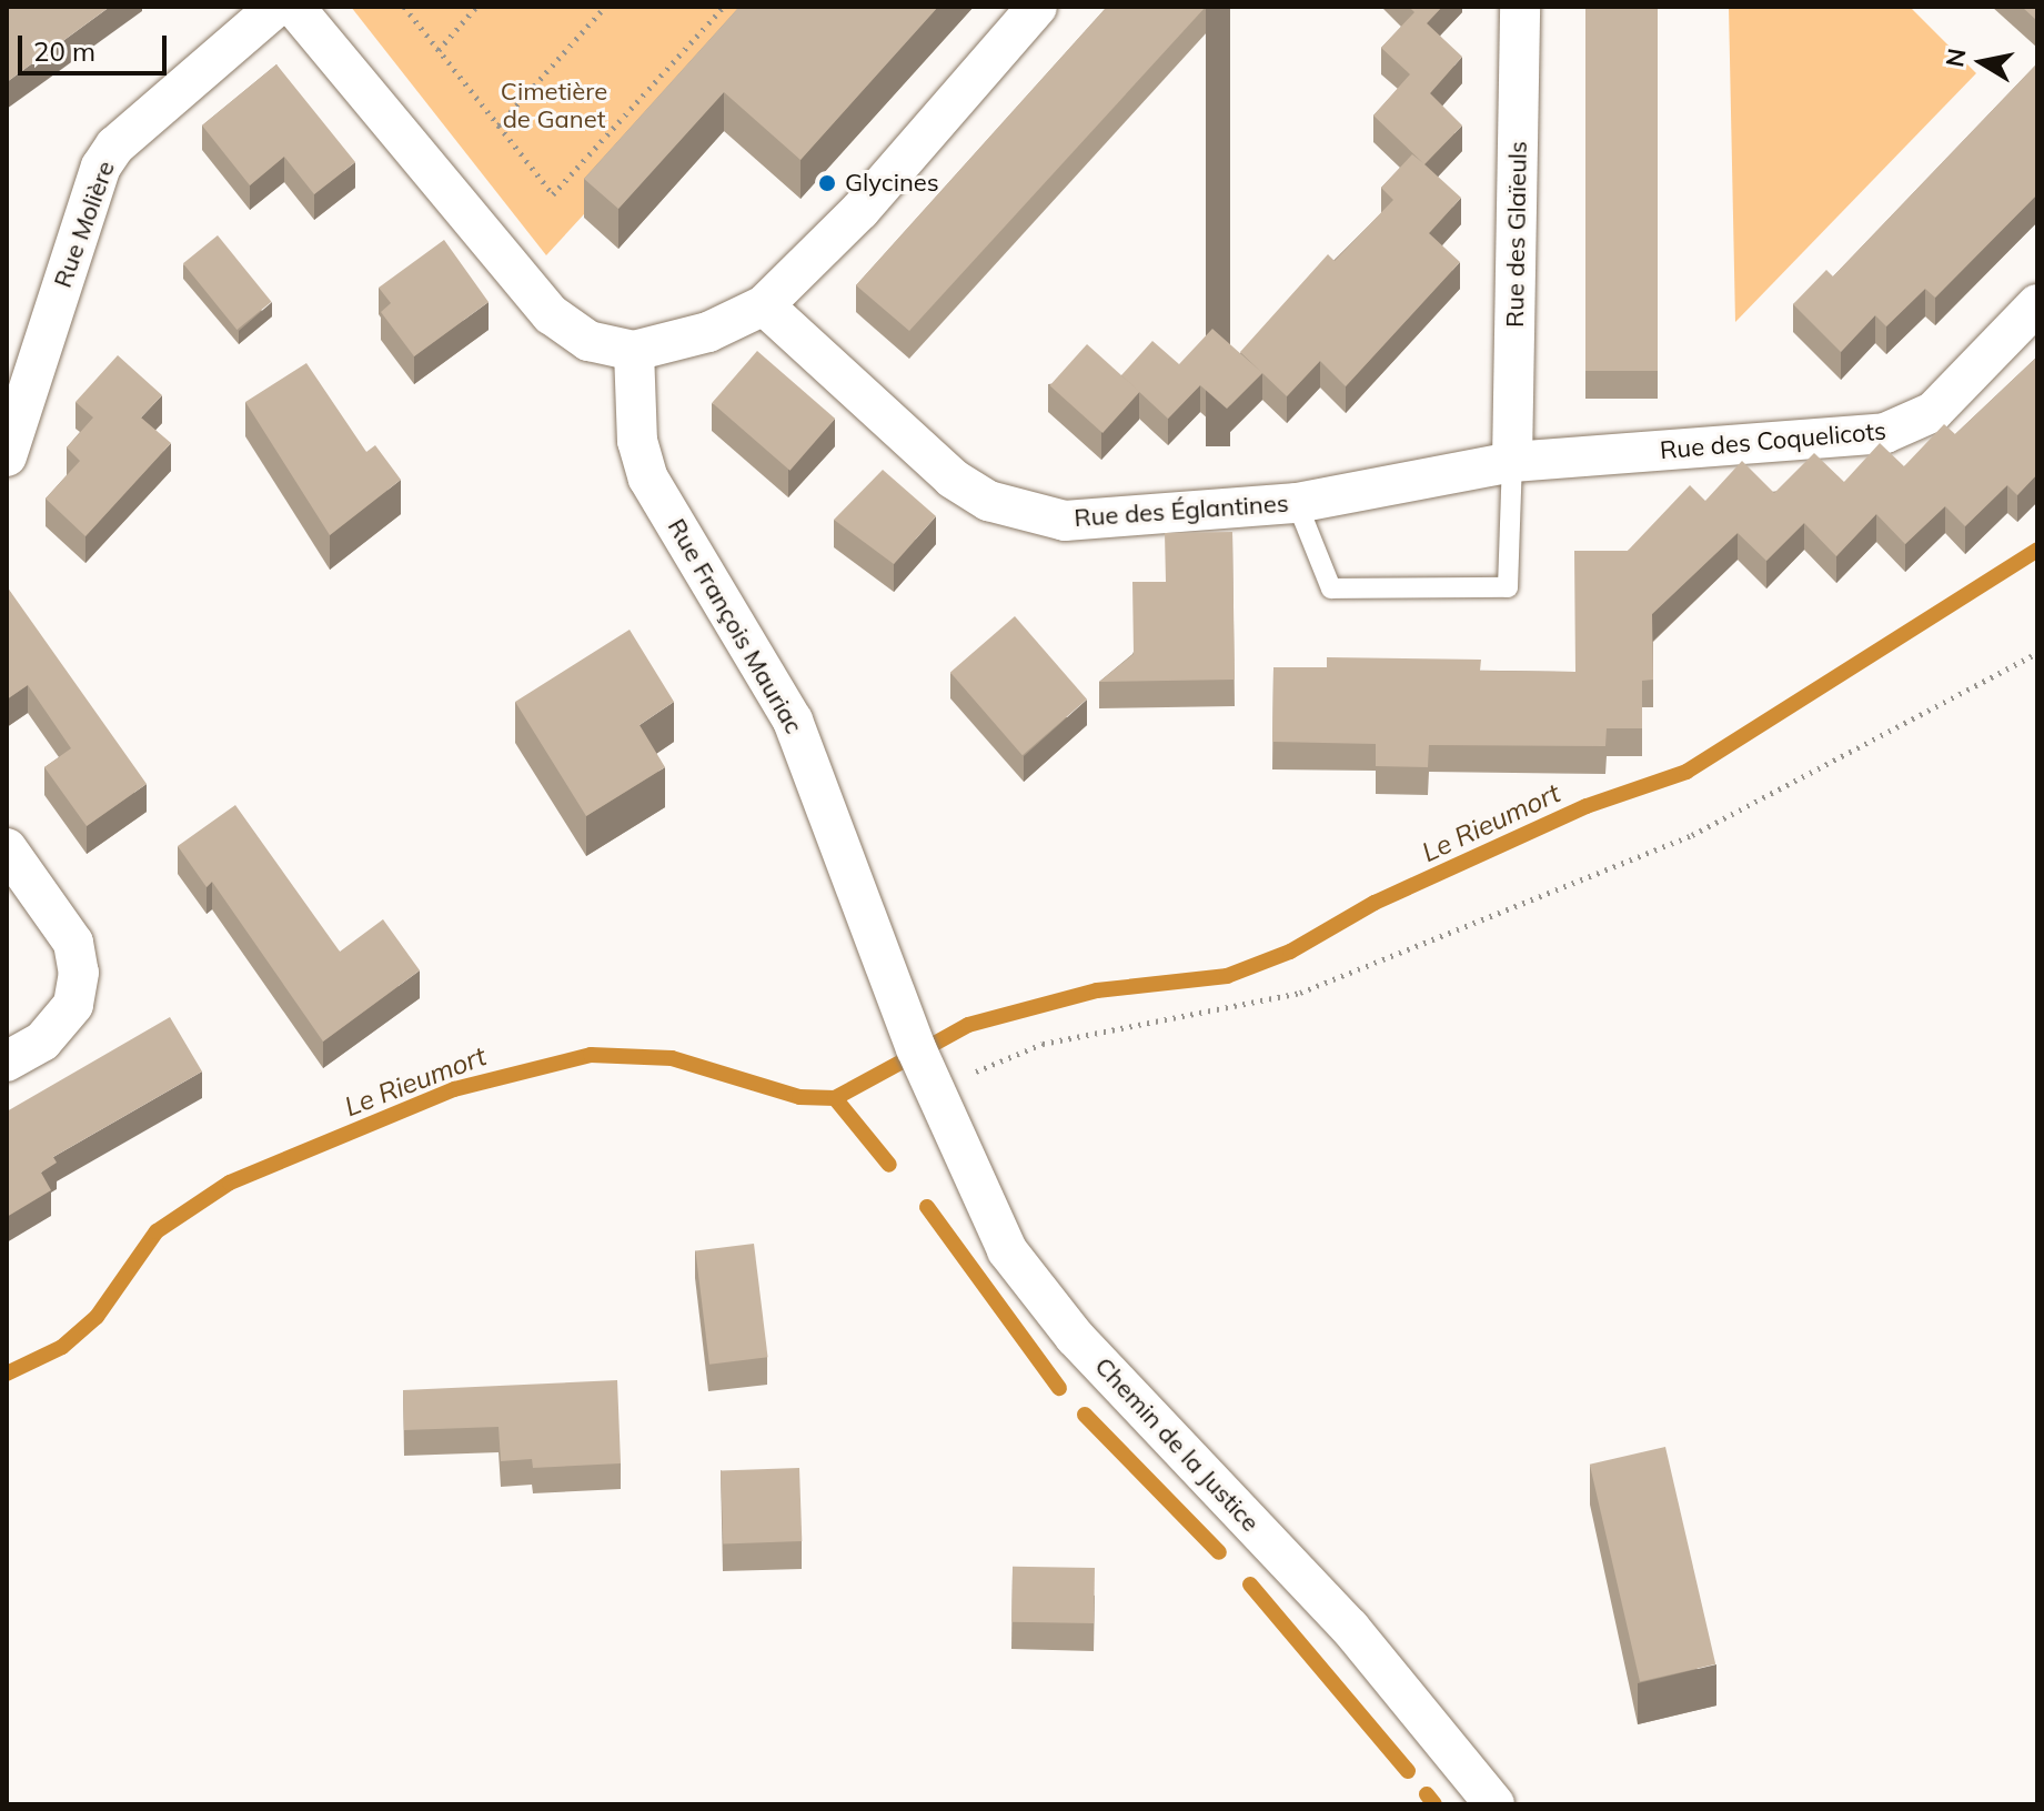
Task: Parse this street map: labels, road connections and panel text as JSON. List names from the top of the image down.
{
  "streets": {
    "street": [
      "Rue Molière",
      "Rue des Glaïeuls",
      "Rue des Coquelicots",
      "Rue des Églantines",
      "Rue François Mauriac",
      "Chemin de la Justice"
    ]
  },
  "crossings": [
    ["Rue des Glaïeuls", "Rue des Coquelicots"],
    ["Rue des Glaïeuls", "Rue des Églantines"],
    ["Rue des Coquelicots", "Rue des Églantines"],
    ["Rue François Mauriac", "Chemin de la Justice"]
  ],
  "water": ["Le Rieumort"],
  "parks": ["Cimetière de Ganet"],
  "places": ["Glycines"],
  "scale_bar": "20 m",
  "north": "left"
}
